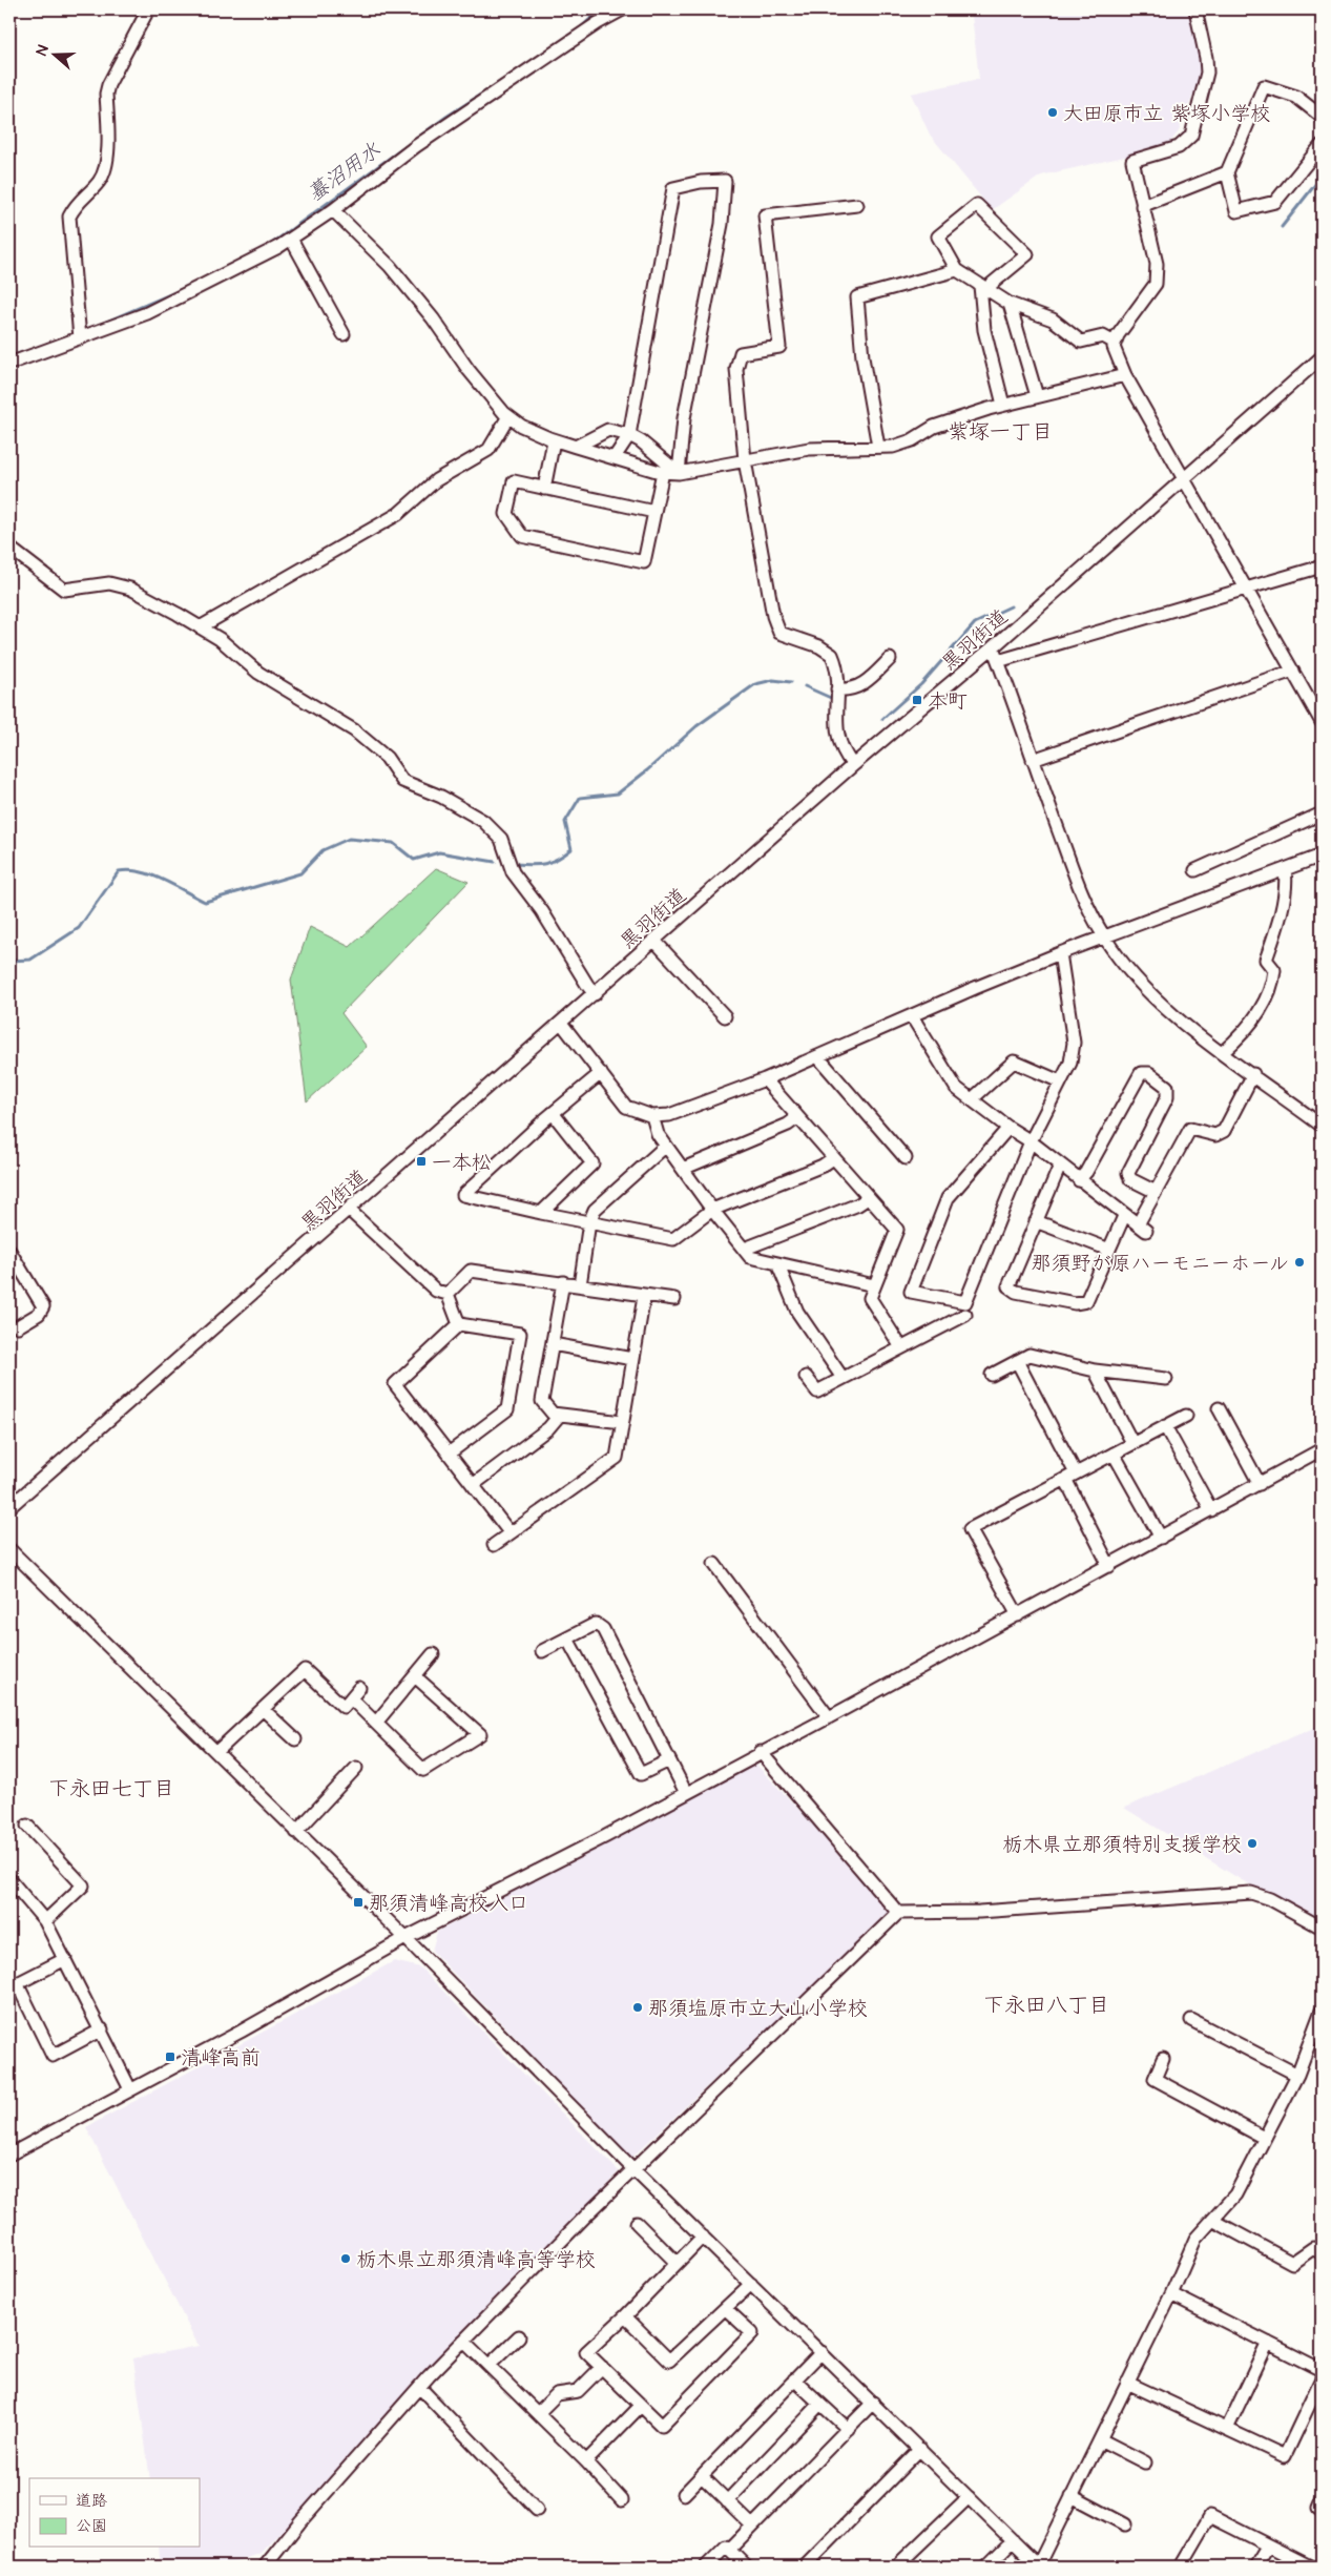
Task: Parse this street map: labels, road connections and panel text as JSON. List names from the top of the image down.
{
  "streets": {
    "street": ["黒羽街道"]
  },
  "districts": ["紫塚一丁目", "下永田七丁目", "下永田八丁目"],
  "water": ["蟇沼用水"],
  "places": {
    "other": [
      "大田原市立 紫塚小学校",
      "那須野が原ハーモニーホール",
      "栃木県立那須特別支援学校",
      "那須塩原市立大山小学校",
      "栃木県立那須清峰高等学校"
    ],
    "transit": [
      "本町",
      "一本松",
      "那須清峰高校入口",
      "清峰高前"
    ]
  },
  "legend": ["道路", "公園"],
  "north": "left"
}
